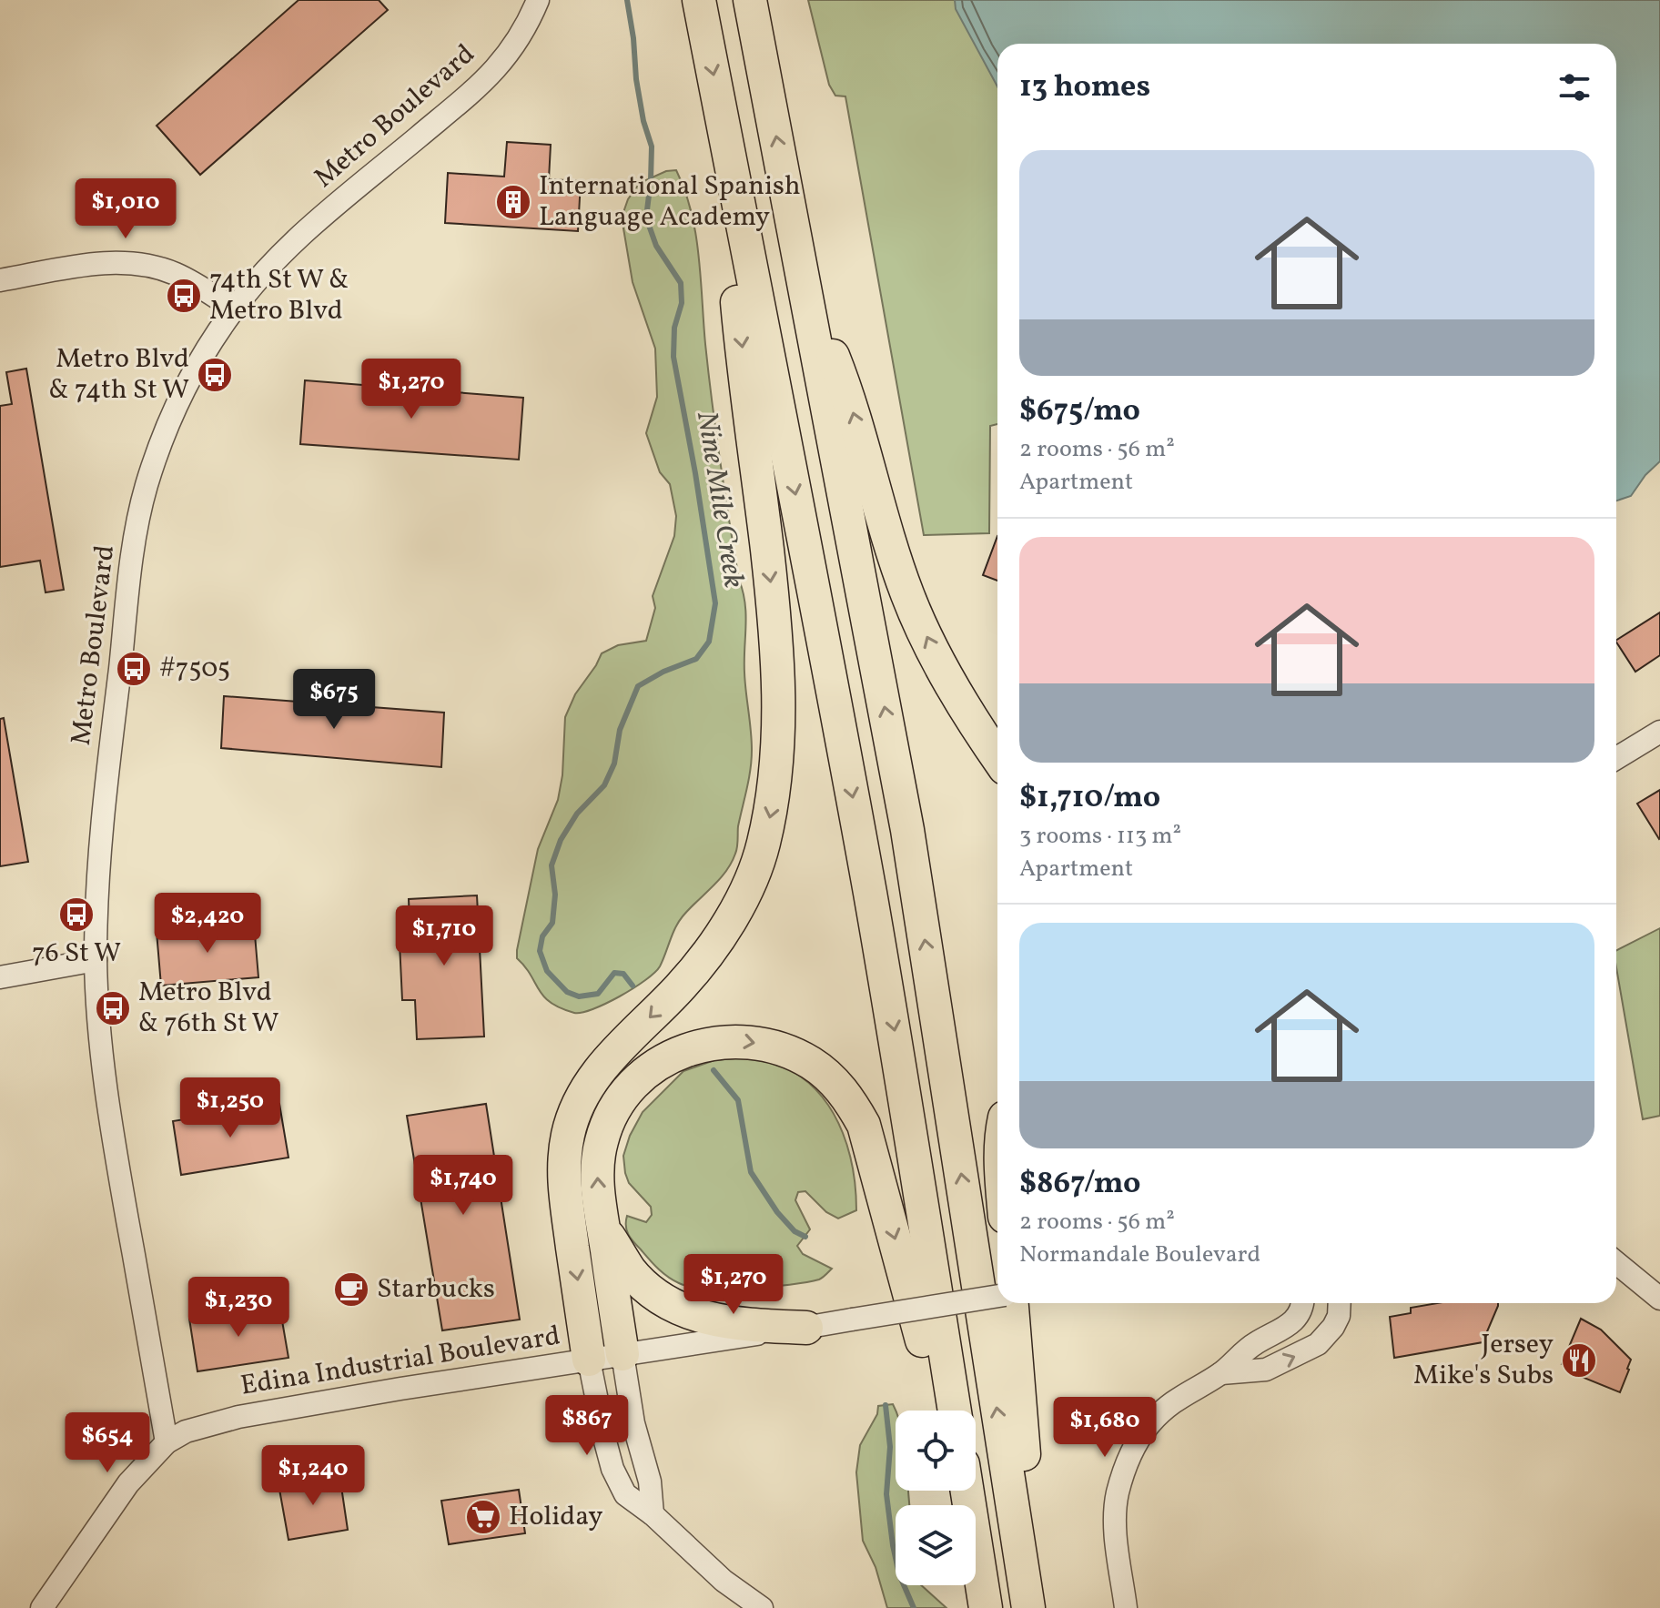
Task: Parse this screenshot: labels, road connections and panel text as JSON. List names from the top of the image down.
{
  "streets": {
    "street": ["Metro Boulevard", "Edina Industrial Boulevard"]
  },
  "crossings": [
    ["Metro Boulevard", "Edina Industrial Boulevard"]
  ],
  "water": ["Nine Mile Creek"],
  "places": {
    "building": ["International Spanish Language Academy"],
    "bus stop": [
      "74th St W & Metro Blvd",
      "Metro Blvd & 74th St W",
      "#7505",
      "76 St W",
      "Metro Blvd & 76th St W"
    ],
    "cafe": ["Starbucks"],
    "restaurant": ["Jersey Mike's Subs"],
    "supermarket": ["Holiday"]
  },
  "page": {
    "heading": "13 homes",
    "list": [
      {
        "name": "$675/mo",
        "note": "2 rooms · 56 m² · Apartment"
      },
      {
        "name": "$1,710/mo",
        "note": "3 rooms · 113 m² · Apartment"
      },
      {
        "name": "$867/mo",
        "note": "2 rooms · 56 m² · Normandale Boulevard"
      }
    ],
    "price": [
      "$1,010",
      "$1,270",
      "$675",
      "$2,420",
      "$1,710",
      "$1,250",
      "$1,740",
      "$1,270",
      "$1,230",
      "$867",
      "$1,680",
      "$654",
      "$1,240"
    ]
  }
}
